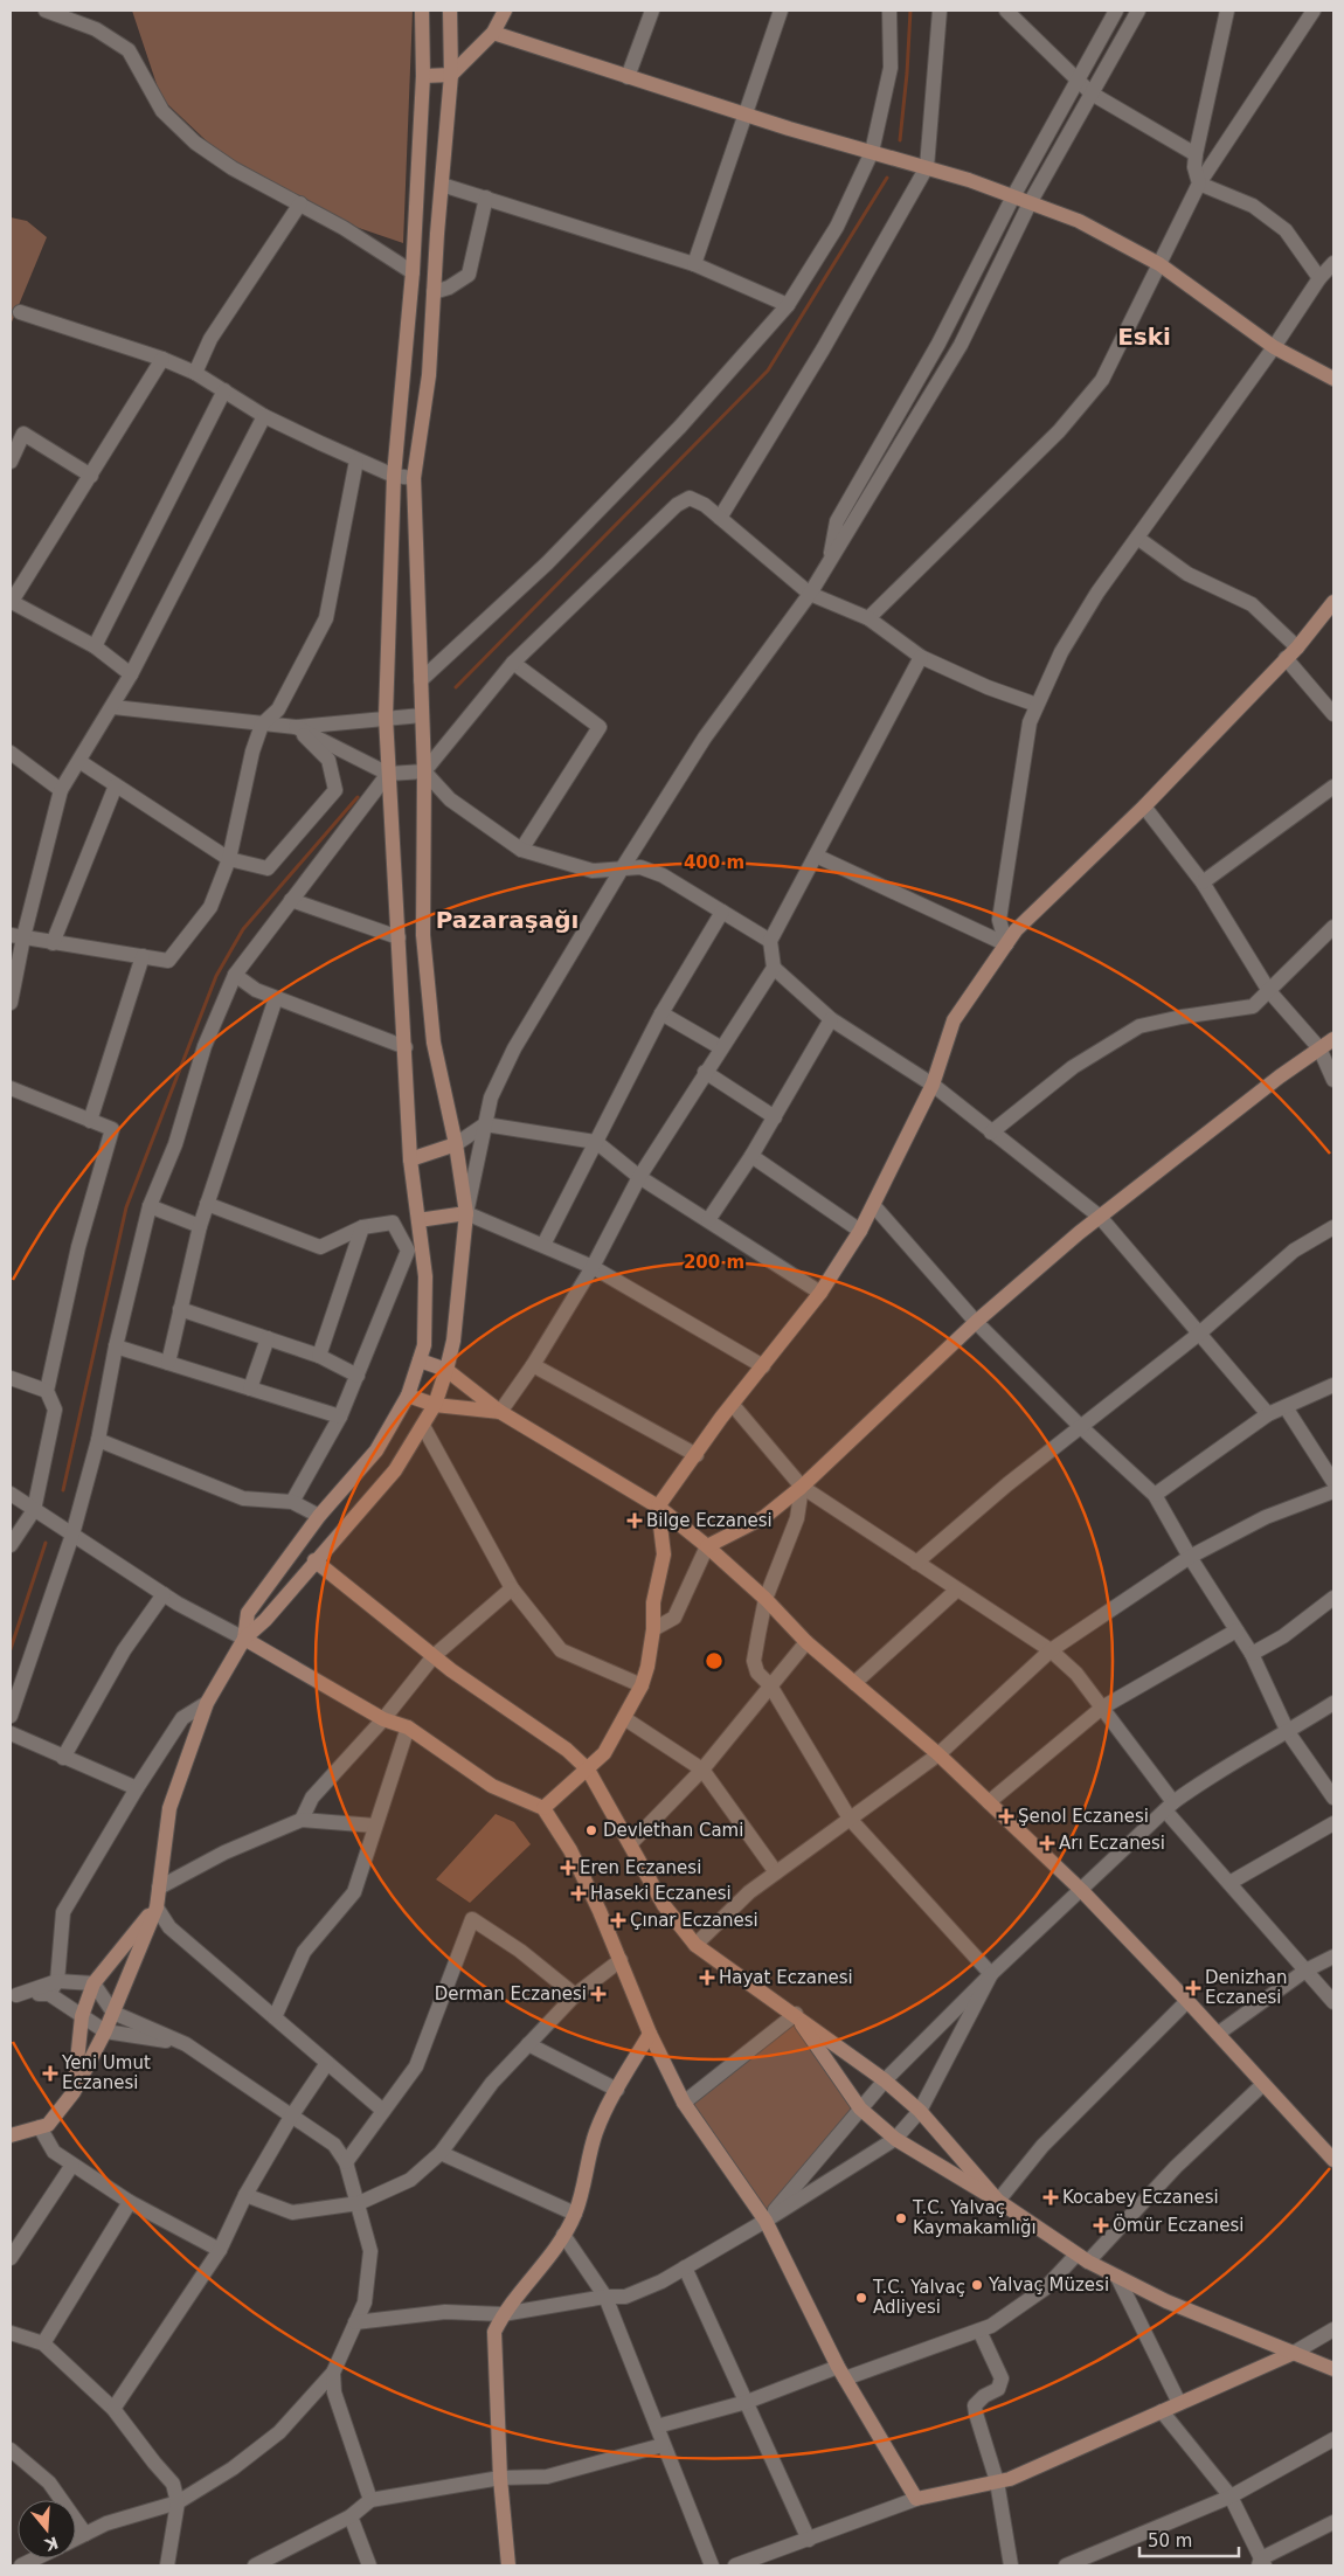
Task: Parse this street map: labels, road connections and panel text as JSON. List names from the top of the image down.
{
  "districts": ["Eski", "Pazaraşağı"],
  "places": {
    "health": [
      "Bilge Eczanesi",
      "Şenol Eczanesi",
      "Arı Eczanesi",
      "Eren Eczanesi",
      "Haseki Eczanesi",
      "Çınar Eczanesi",
      "Hayat Eczanesi",
      "Denizhan Eczanesi",
      "Derman Eczanesi",
      "Yeni Umut Eczanesi",
      "Kocabey Eczanesi",
      "Ömür Eczanesi"
    ],
    "other": [
      "Devlethan Cami",
      "T.C. Yalvaç Kaymakamlığı",
      "Yalvaç Müzesi",
      "T.C. Yalvaç Adliyesi"
    ]
  },
  "scale_bar": "50 m",
  "north": "bottom",
  "rings": ["400 m", "200 m"]
}
